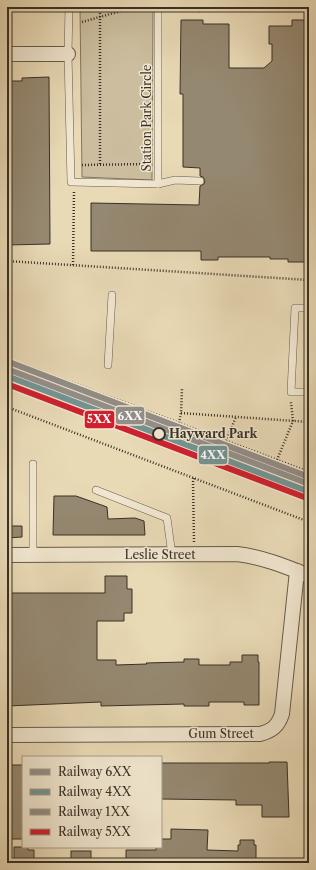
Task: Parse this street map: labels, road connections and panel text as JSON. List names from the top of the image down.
{
  "streets": {
    "street": ["Leslie Street", "Gum Street"],
    "lane": ["Station Park Circle"]
  },
  "crossings": [
    ["Leslie Street", "Gum Street"]
  ],
  "places": ["Hayward Park"],
  "lines": [
    "rail line 1XX",
    "rail line 6XX",
    "rail line 4XX",
    "rail line 5XX"
  ],
  "legend": [
    "Railway 6XX",
    "Railway 4XX",
    "Railway 1XX",
    "Railway 5XX"
  ]
}
